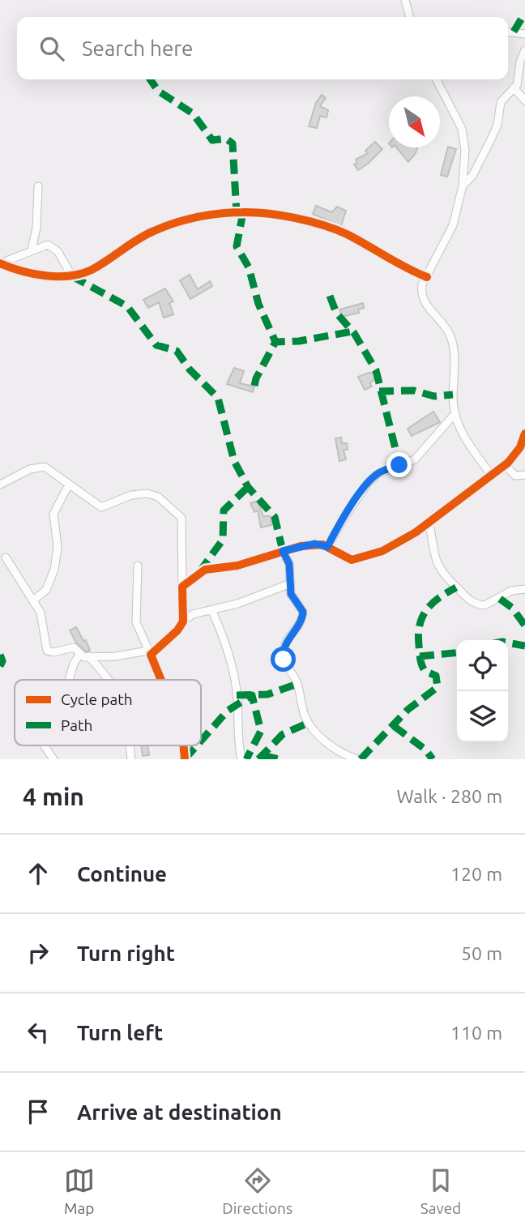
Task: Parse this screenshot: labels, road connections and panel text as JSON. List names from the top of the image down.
{
  "legend": ["Cycle path", "Path"],
  "north": "bottom right",
  "page": {
    "search": "Search here",
    "heading": ["4 min", "Walk · 280 m"],
    "list": [
      ["Continue", "120 m"],
      ["Turn right", "50 m"],
      ["Turn left", "110 m"],
      "Arrive at destination"
    ],
    "nav": ["Map", "Directions", "Saved"]
  }
}
